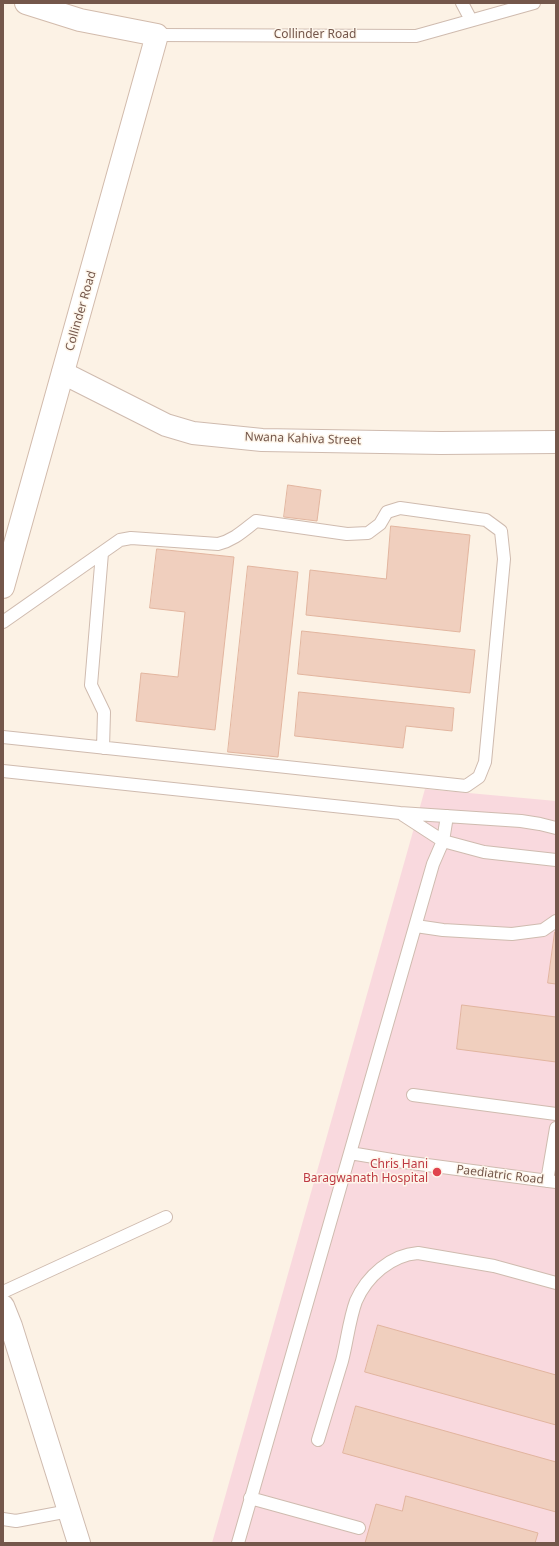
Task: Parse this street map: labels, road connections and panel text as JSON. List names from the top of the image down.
{
  "streets": {
    "street": ["Collinder Road", "Nwana Kahiva Street"],
    "lane": ["Paediatric Road"]
  },
  "crossings": [
    ["Collinder Road", "Nwana Kahiva Street"]
  ],
  "places": ["Chris Hani Baragwanath Hospital"]
}
